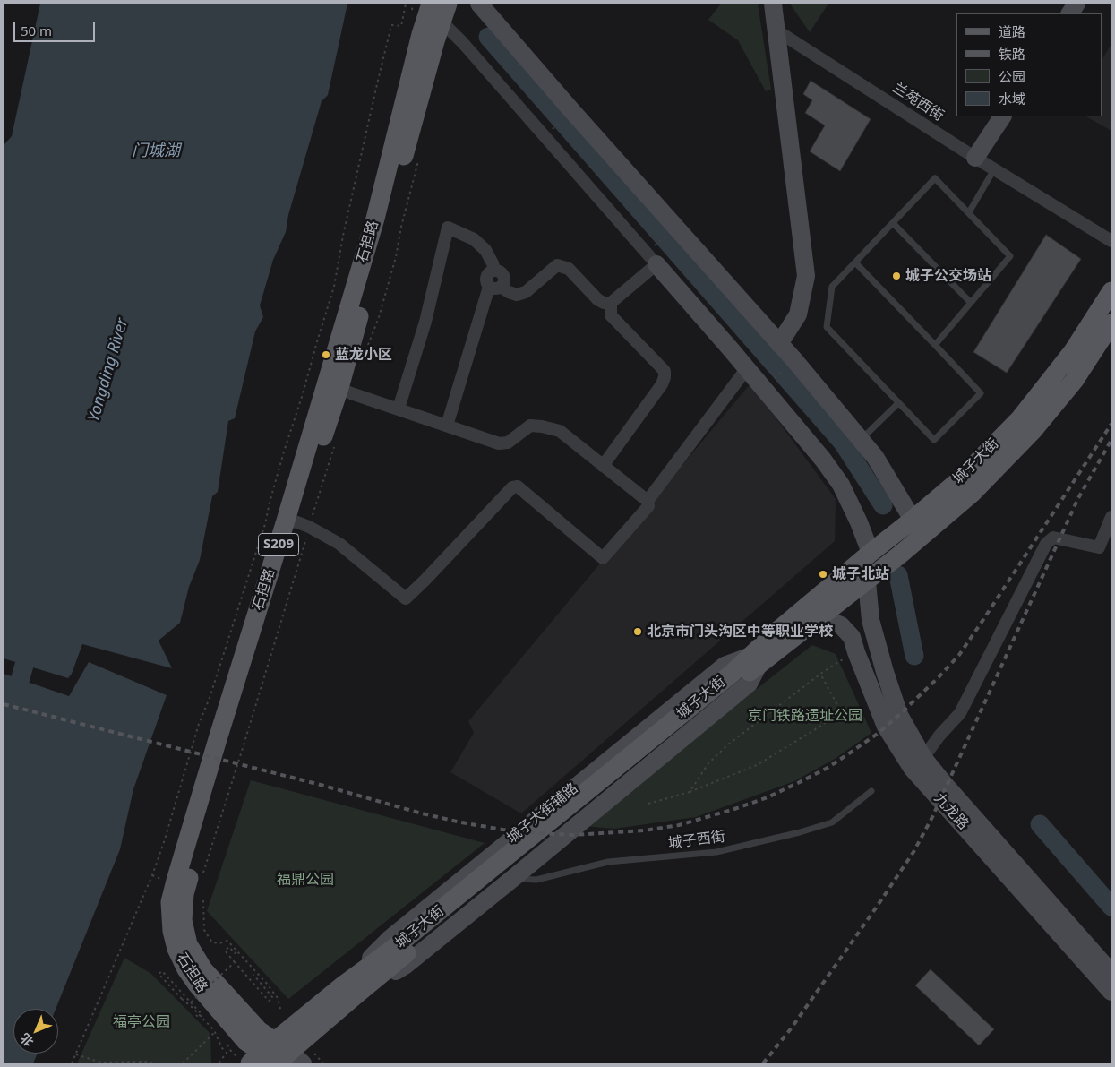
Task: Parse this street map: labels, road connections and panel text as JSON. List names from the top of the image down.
{
  "streets": {
    "main road": ["石担路", "城子大街", "S209"],
    "street": ["兰苑西街", "九龙路"],
    "lane": ["城子西街"]
  },
  "crossings": [
    ["石担路", "城子大街"],
    ["城子大街", "九龙路"]
  ],
  "water": ["门城湖", "Yongding River"],
  "parks": ["京门铁路遗址公园", "福鼎公园", "福亭公园"],
  "places": [
    "城子公交场站",
    "蓝龙小区",
    "城子北站",
    "北京市门头沟区中等职业学校"
  ],
  "legend": [
    "道路",
    "铁路",
    "公园",
    "水域"
  ],
  "scale_bar": "50 m",
  "north": "bottom left"
}
